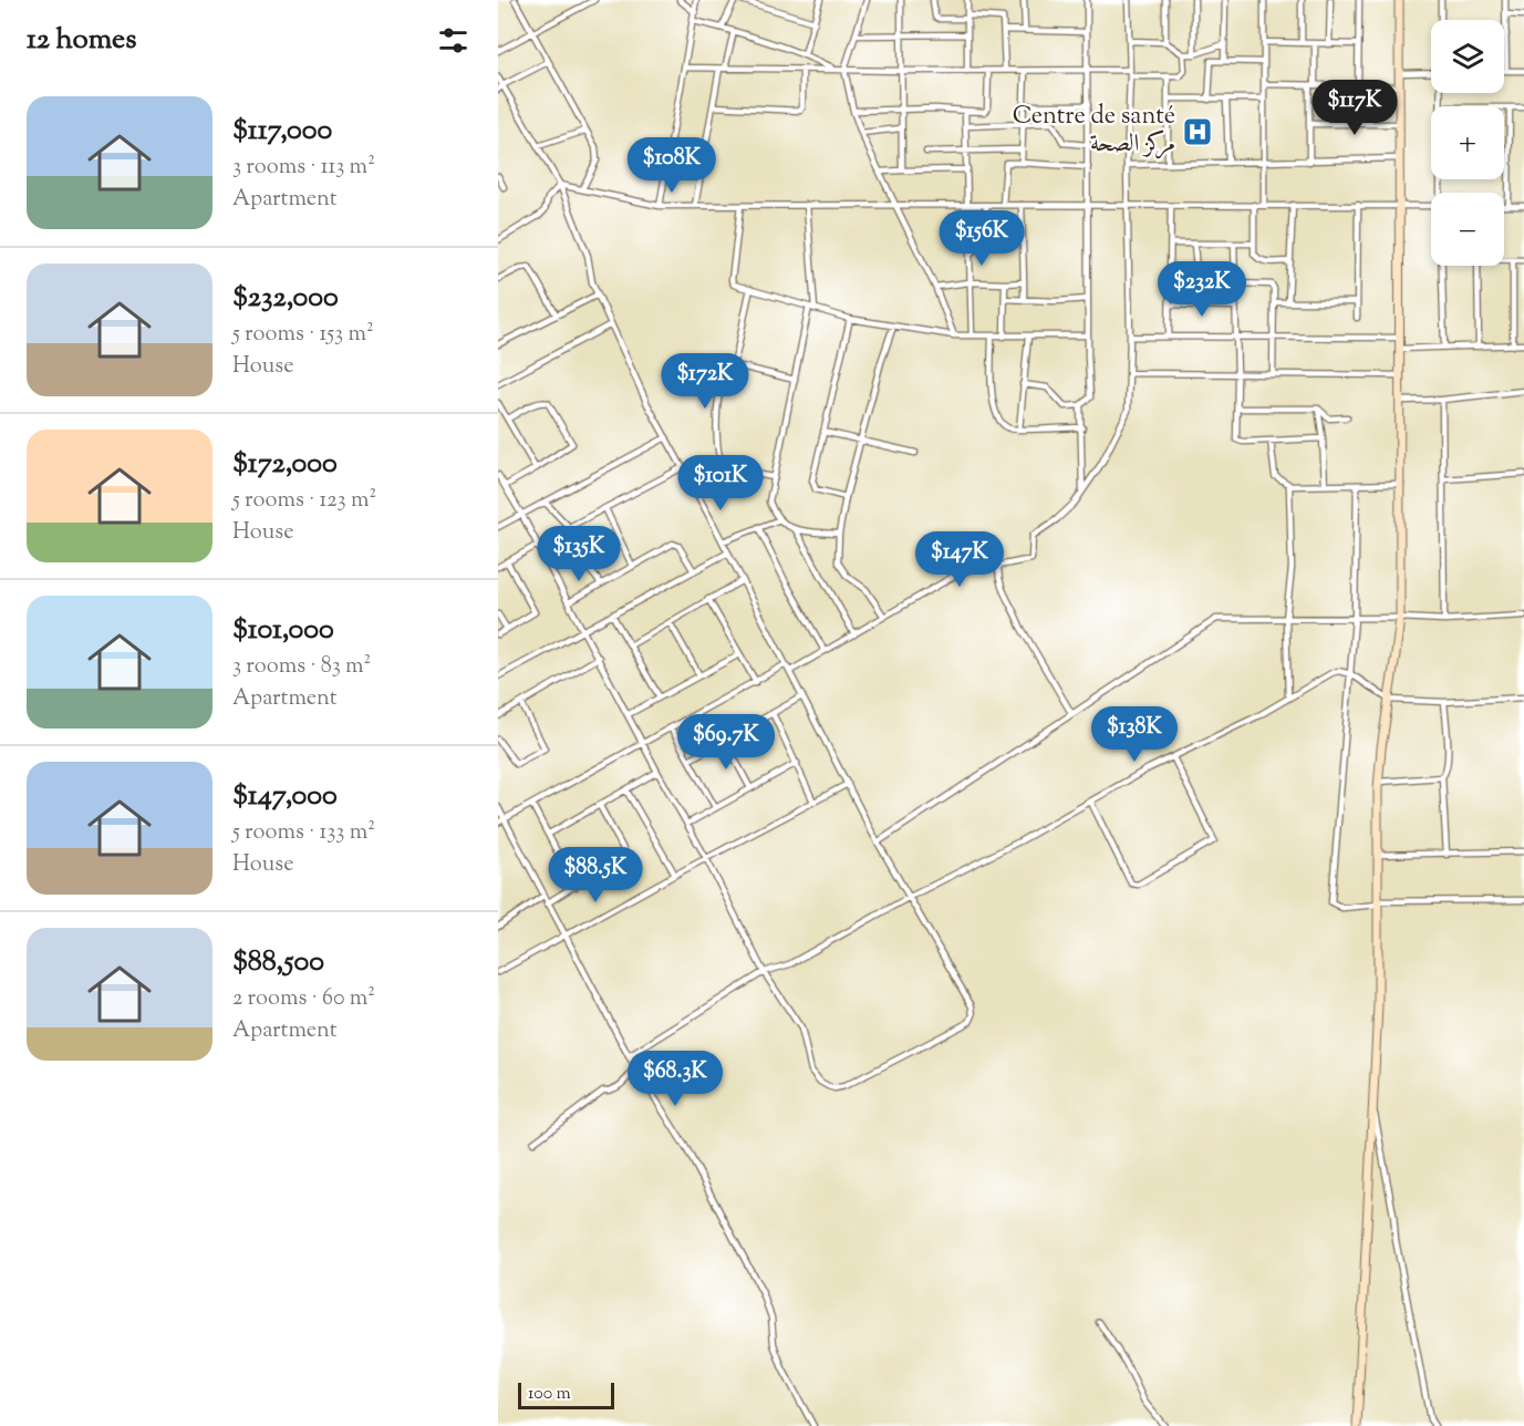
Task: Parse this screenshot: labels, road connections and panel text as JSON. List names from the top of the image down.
{
  "places": {
    "hospital": ["Centre de santé مركز الصحة"]
  },
  "scale_bar": "100 m",
  "page": {
    "heading": "12 homes",
    "map_buttons": ["+", "−"],
    "list": [
      {
        "name": "$117,000",
        "note": "3 rooms · 113 m² · Apartment"
      },
      {
        "name": "$232,000",
        "note": "5 rooms · 153 m² · House"
      },
      {
        "name": "$172,000",
        "note": "5 rooms · 123 m² · House"
      },
      {
        "name": "$101,000",
        "note": "3 rooms · 83 m² · Apartment"
      },
      {
        "name": "$147,000",
        "note": "5 rooms · 133 m² · House"
      },
      {
        "name": "$88,500",
        "note": "2 rooms · 60 m² · Apartment"
      }
    ],
    "price": [
      "$117K",
      "$108K",
      "$156K",
      "$232K",
      "$172K",
      "$101K",
      "$135K",
      "$147K",
      "$138K",
      "$69.7K",
      "$88.5K",
      "$68.3K"
    ],
    "scale": "100 m"
  }
}
